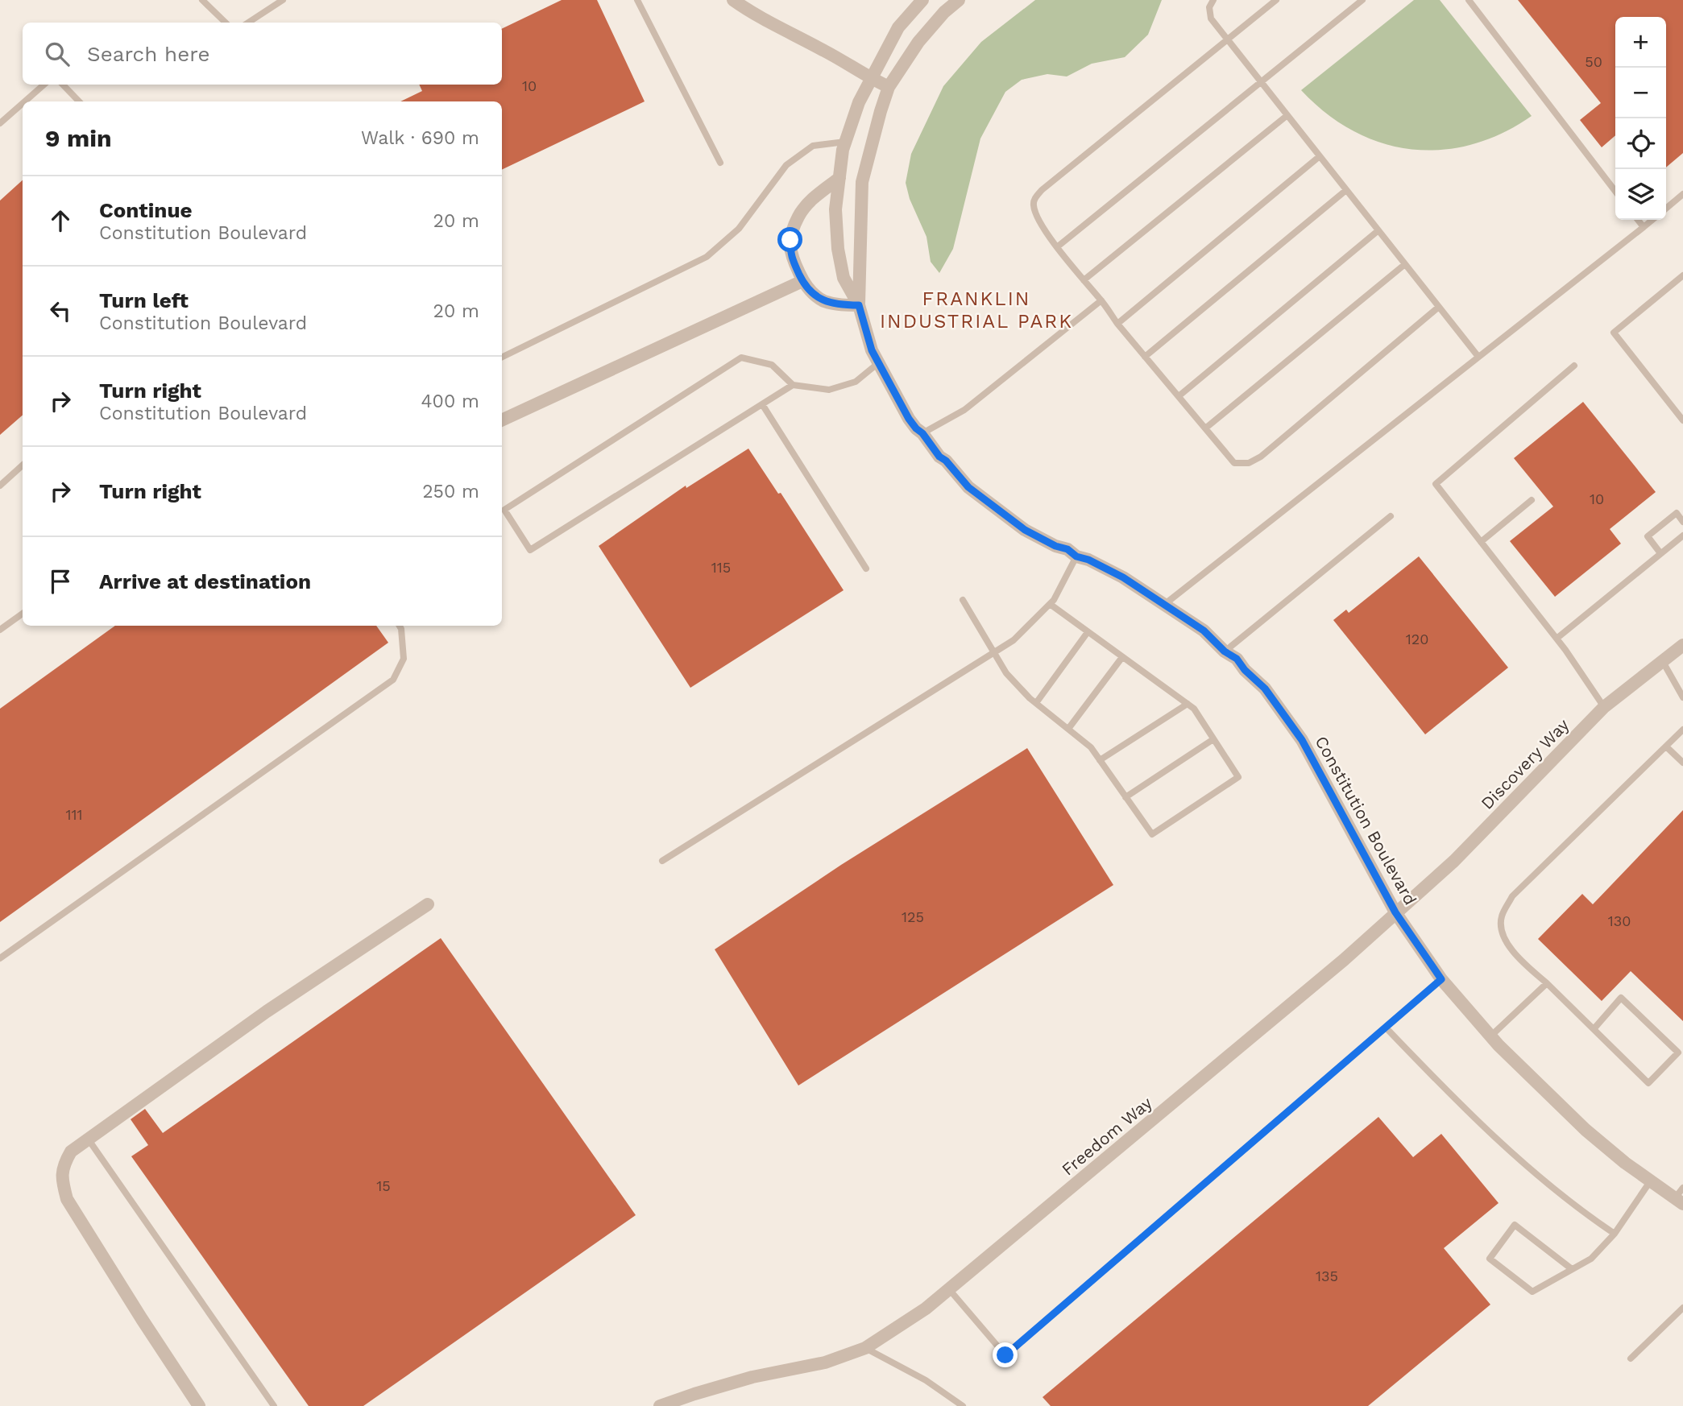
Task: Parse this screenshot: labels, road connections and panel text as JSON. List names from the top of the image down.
{
  "streets": {
    "street": ["Discovery Way", "Constitution Boulevard", "Freedom Way"]
  },
  "crossings": [
    ["Discovery Way", "Constitution Boulevard"],
    ["Discovery Way", "Freedom Way"],
    ["Constitution Boulevard", "Freedom Way"]
  ],
  "districts": ["FRANKLIN INDUSTRIAL PARK"],
  "house_numbers": [
    "50",
    "10",
    "10",
    "115",
    "120",
    "111",
    "125",
    "130",
    "15",
    "135"
  ],
  "page": {
    "map_buttons": ["+", "−"],
    "search": "Search here",
    "heading": ["9 min", "Walk · 690 m"],
    "list": [
      ["Continue", "Constitution Boulevard", "20 m"],
      ["Turn left", "Constitution Boulevard", "20 m"],
      ["Turn right", "Constitution Boulevard", "400 m"],
      ["Turn right", "250 m"],
      "Arrive at destination"
    ]
  }
}
